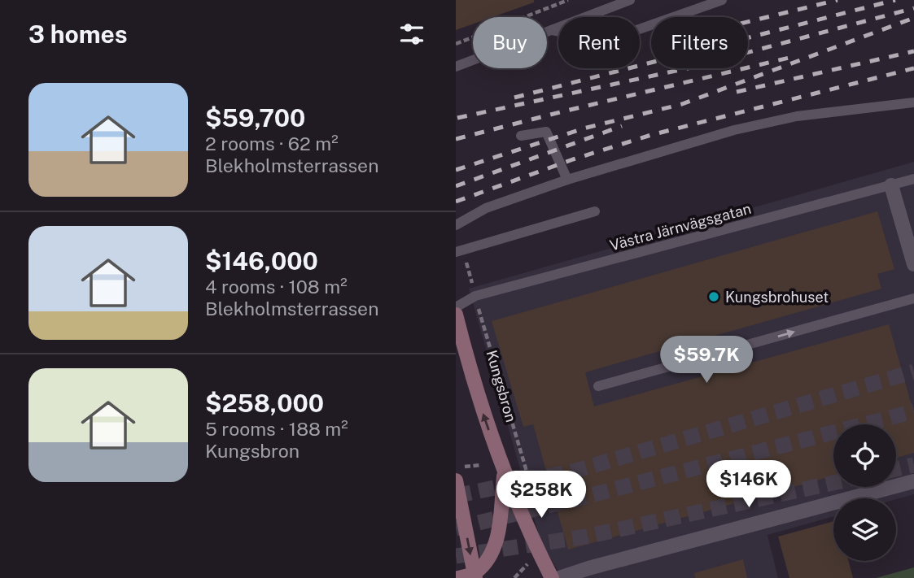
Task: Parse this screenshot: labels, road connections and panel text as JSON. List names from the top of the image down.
{
  "streets": {
    "main road": ["Kungsbron"],
    "lane": ["Västra Järnvägsgatan"]
  },
  "crossings": [
    ["Västra Järnvägsgatan", "Kungsbron"]
  ],
  "places": ["Kungsbrohuset"],
  "page": {
    "heading": "3 homes",
    "chip": ["Buy", "Rent", "Filters"],
    "list": [
      {
        "name": "$59,700",
        "note": "2 rooms · 62 m² · Blekholmsterrassen"
      },
      {
        "name": "$146,000",
        "note": "4 rooms · 108 m² · Blekholmsterrassen"
      },
      {
        "name": "$258,000",
        "note": "5 rooms · 188 m² · Kungsbron"
      }
    ],
    "price": ["$59.7K", "$146K", "$258K"]
  }
}
